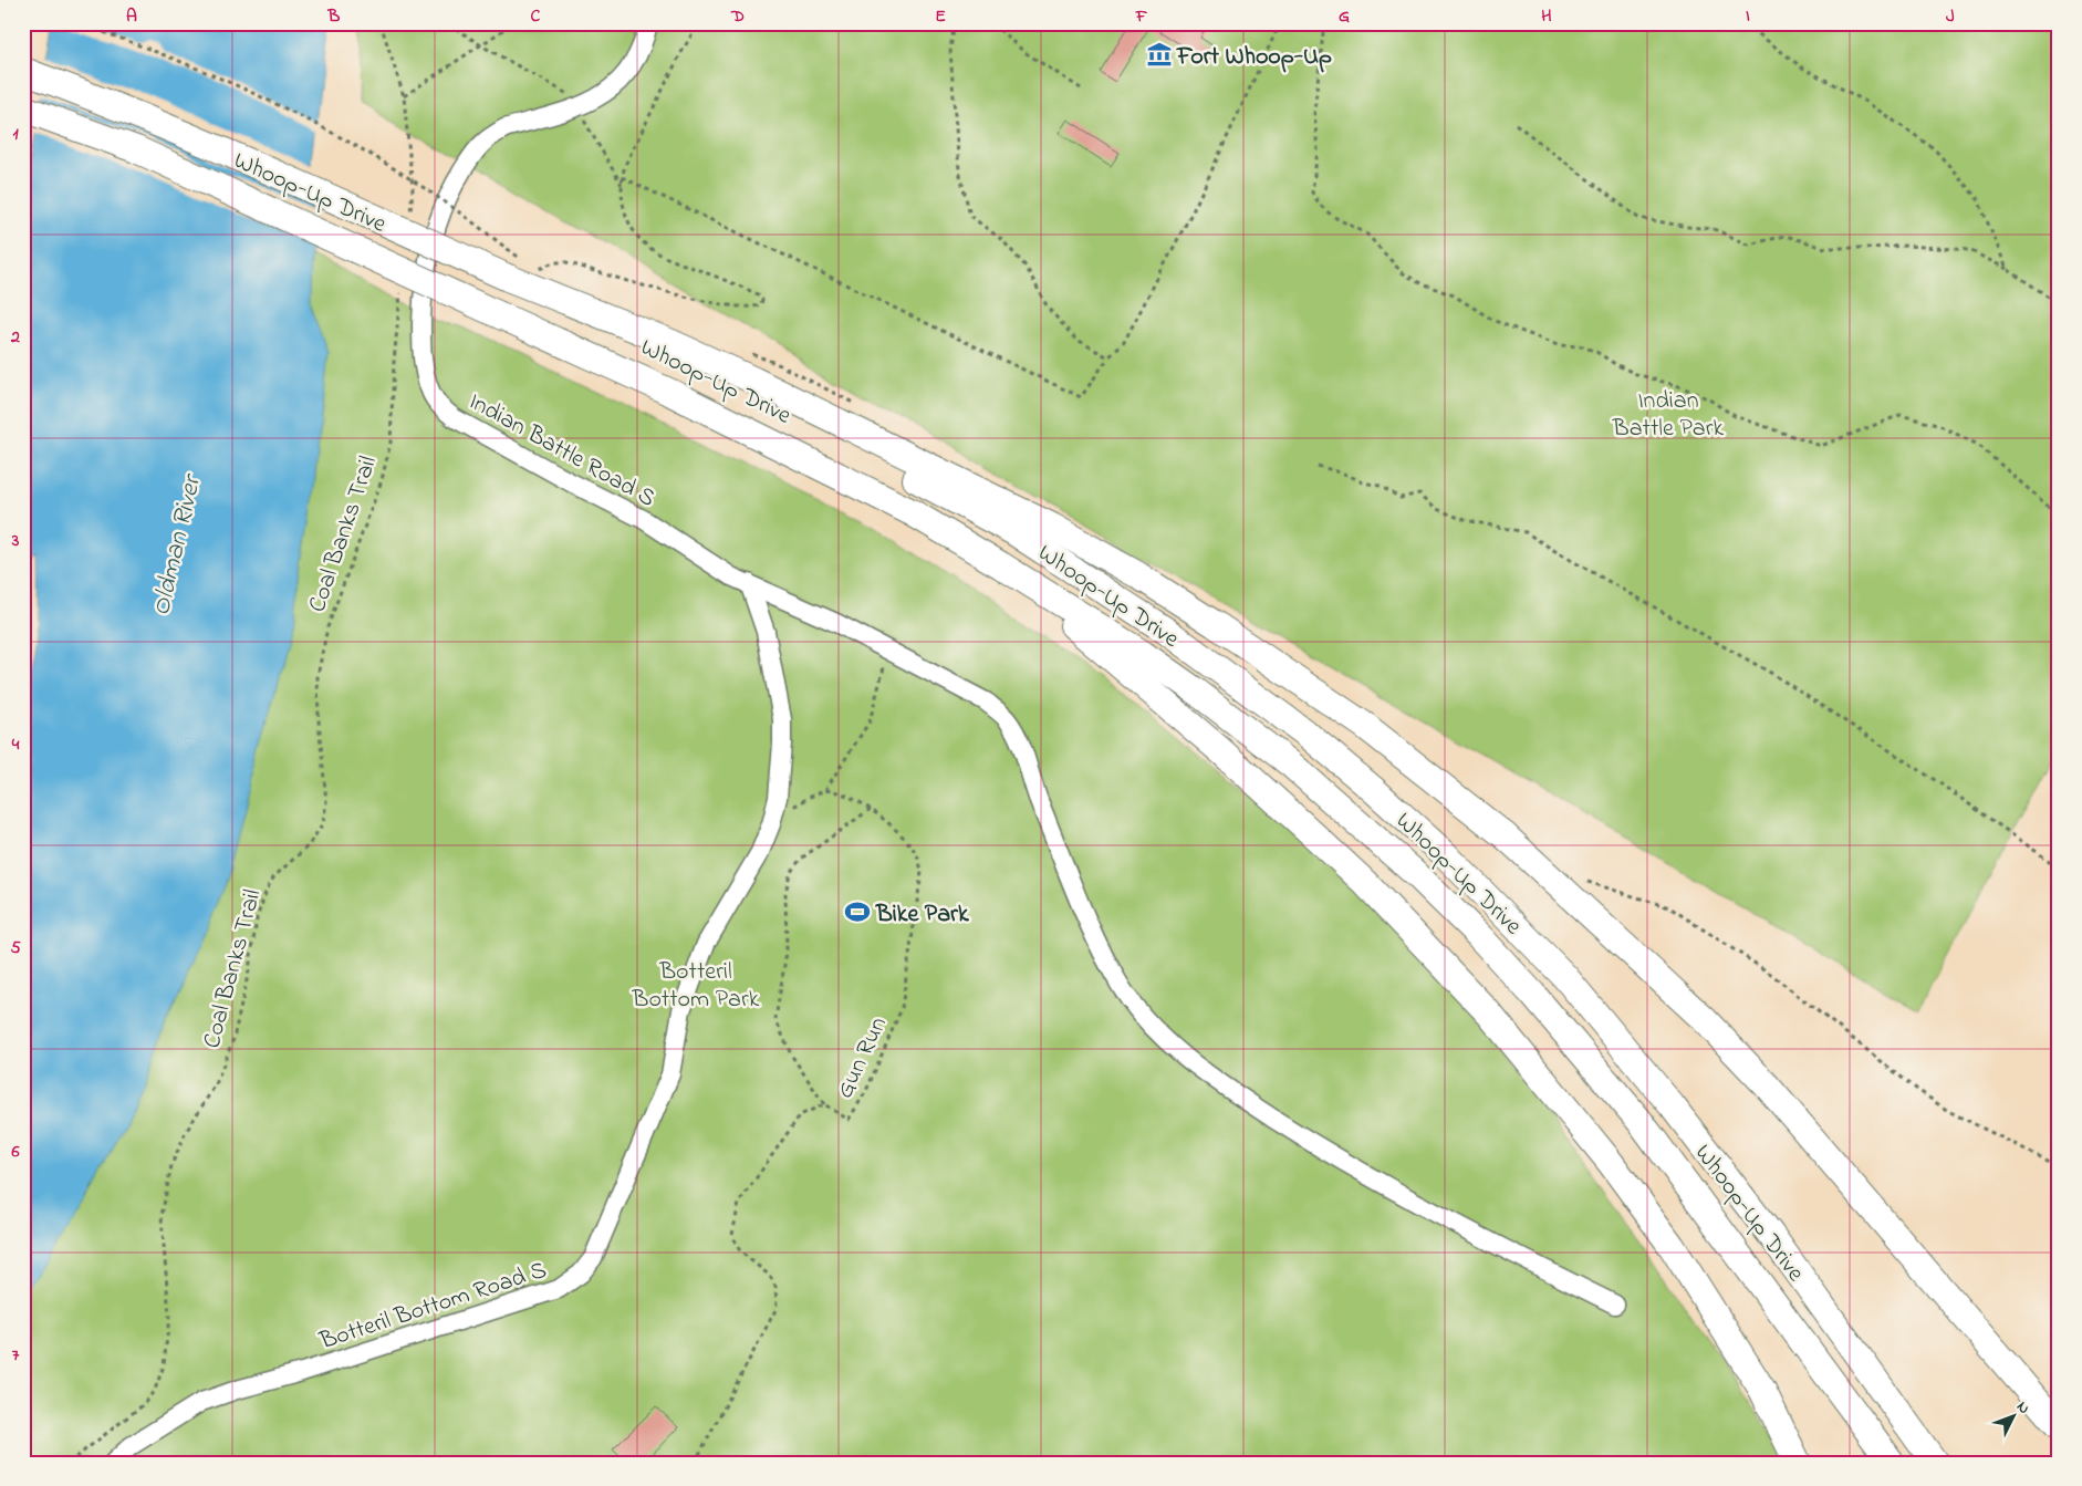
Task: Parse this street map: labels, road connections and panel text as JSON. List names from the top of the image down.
{
  "streets": {
    "highway": ["Whoop-Up Drive"],
    "street": ["Indian Battle Road S", "Botteril Bottom Road S"],
    "path": ["Coal Banks Trail", "Gun Run"]
  },
  "crossings": [
    ["Indian Battle Road S", "Botteril Bottom Road S"]
  ],
  "water": ["Oldman River"],
  "parks": ["Indian Battle Park", "Botteril Bottom Park"],
  "places": {
    "museum": ["Fort Whoop-Up"],
    "sports": ["Bike Park"]
  },
  "north": "top right",
  "grid": {
    "columns": [
      "A",
      "B",
      "C",
      "D",
      "E",
      "F",
      "G",
      "H",
      "I",
      "J"
    ],
    "rows": [
      "1",
      "2",
      "3",
      "4",
      "5",
      "6",
      "7"
    ]
  }
}
